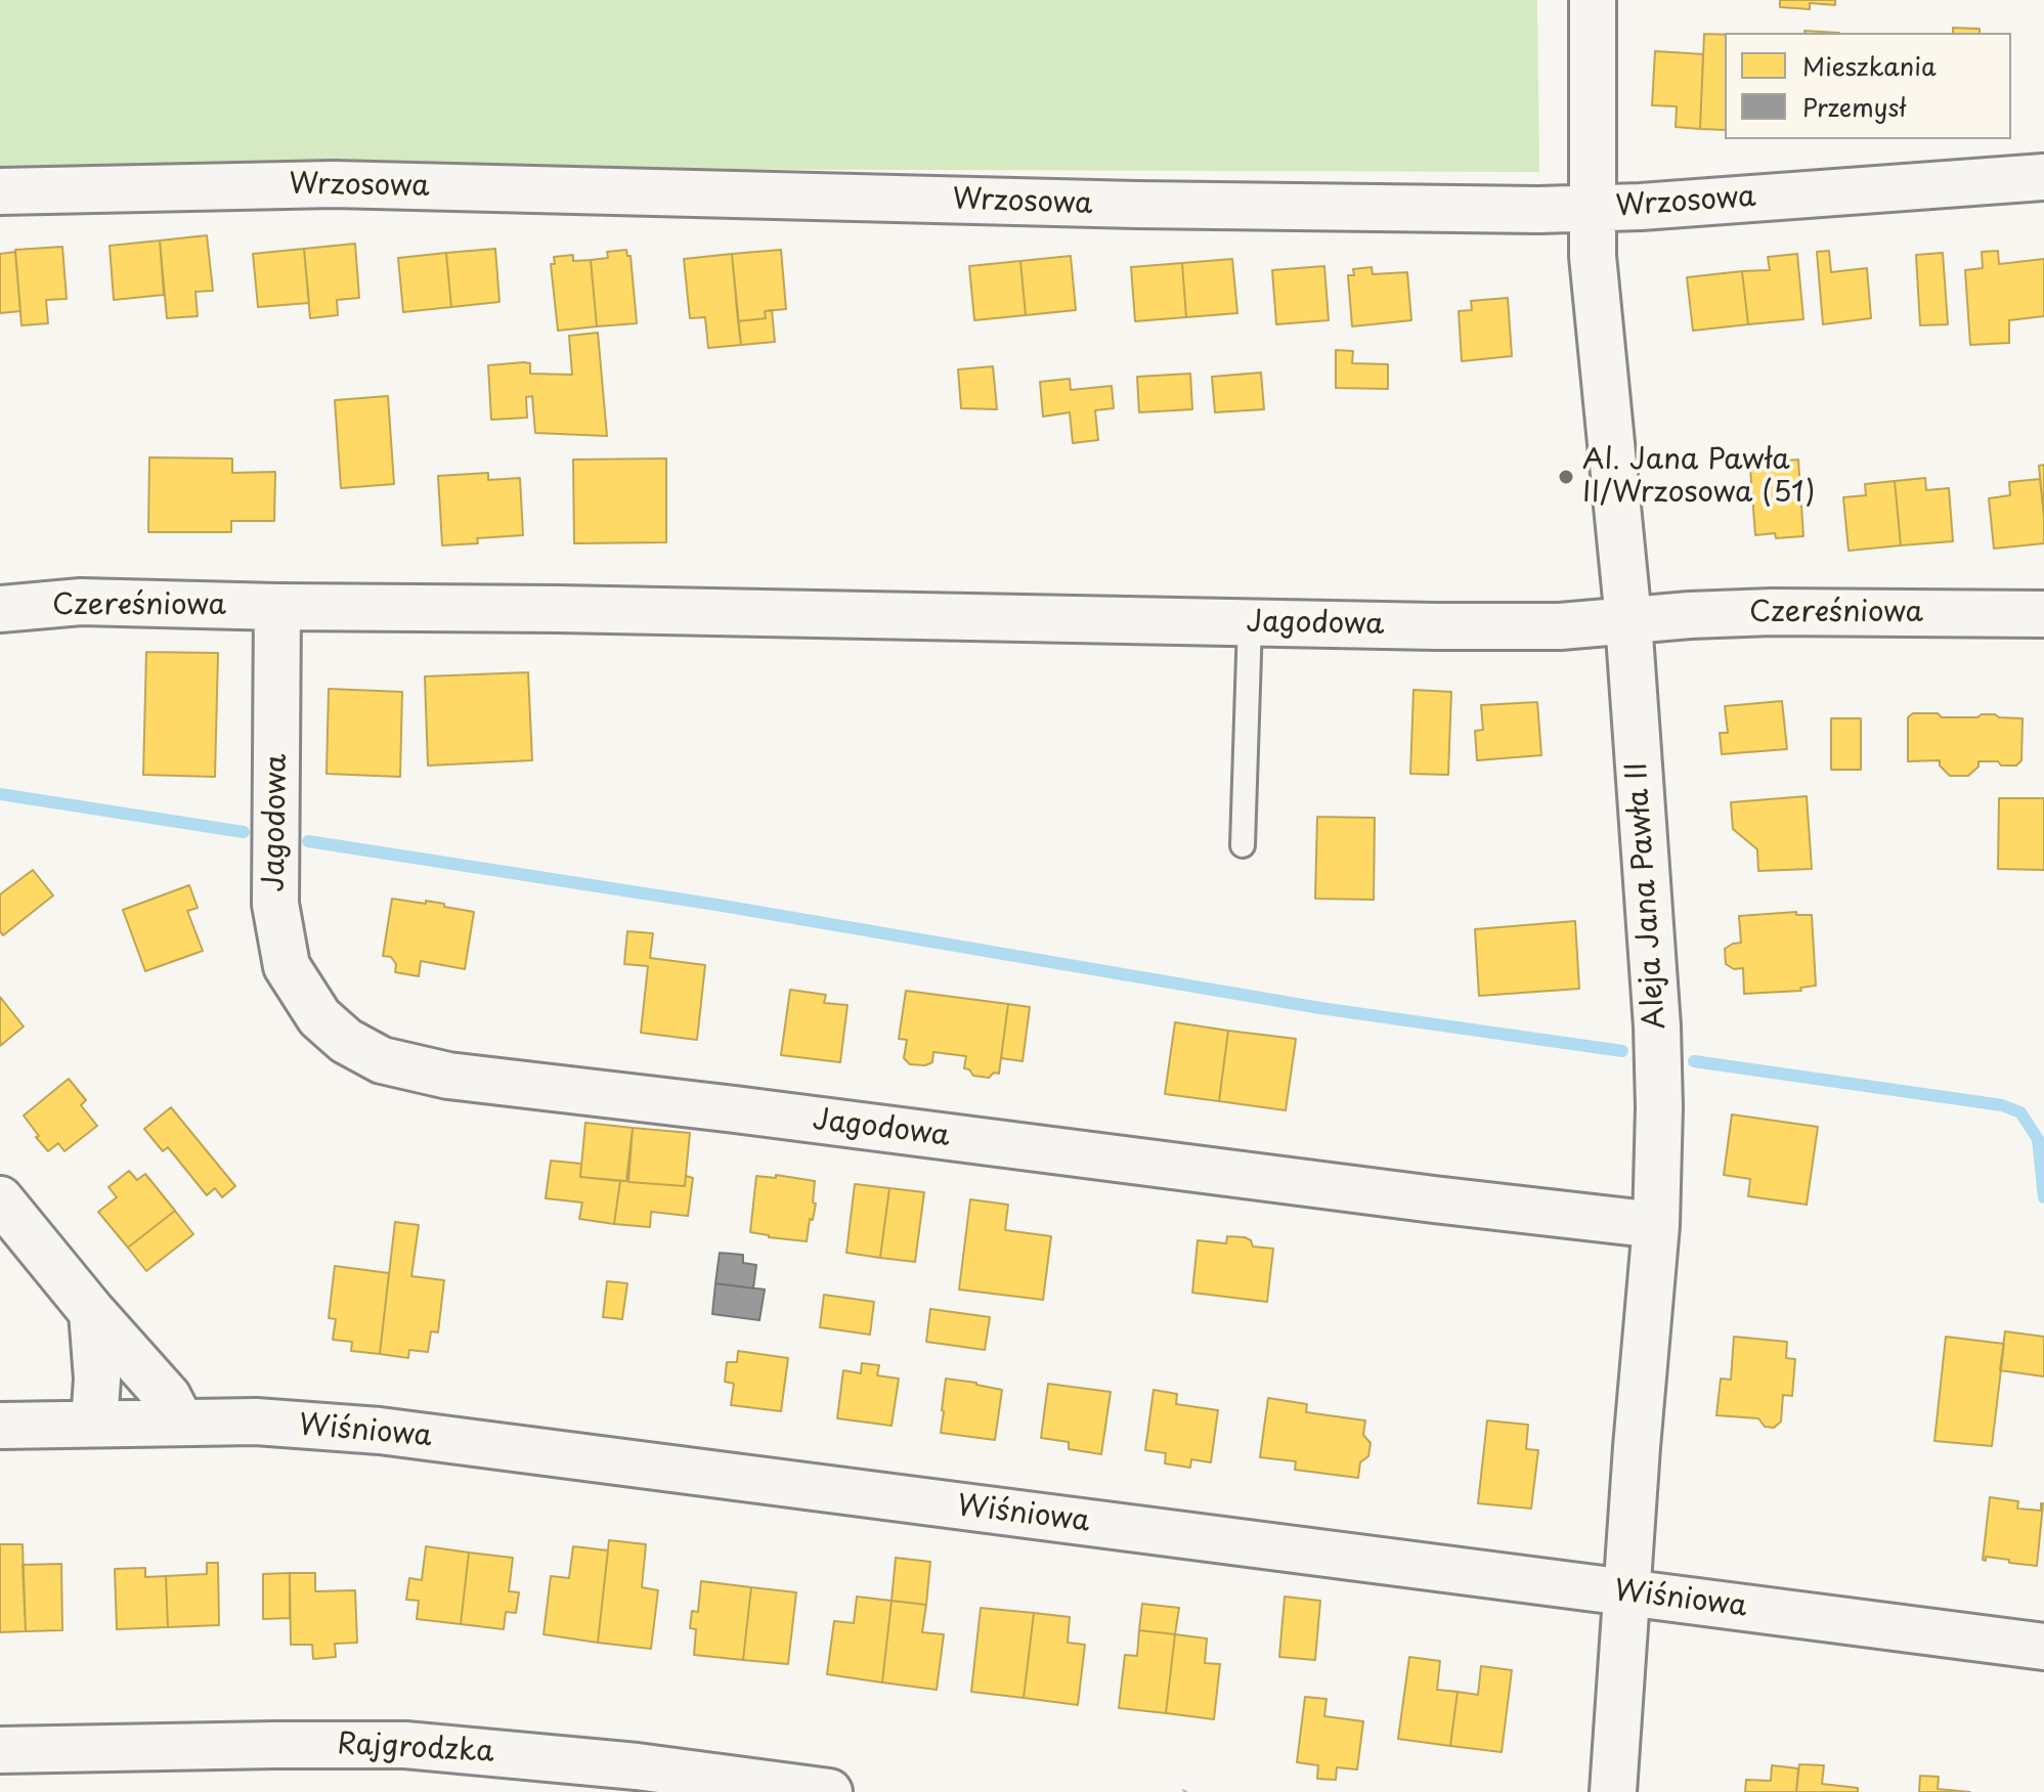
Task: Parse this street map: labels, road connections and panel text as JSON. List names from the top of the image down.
{
  "streets": {
    "street": [
      "Wrzosowa",
      "Czereśniowa",
      "Jagodowa",
      "Aleja Jana Pawła II",
      "Wiśniowa",
      "Rajgrodzka"
    ]
  },
  "crossings": [
    ["Wrzosowa", "Aleja Jana Pawła II"],
    ["Czereśniowa", "Jagodowa"],
    ["Czereśniowa", "Aleja Jana Pawła II"],
    ["Jagodowa", "Aleja Jana Pawła II"],
    ["Aleja Jana Pawła II", "Wiśniowa"]
  ],
  "places": ["Al. Jana Pawła II/Wrzosowa (51)"],
  "legend": ["Mieszkania", "Przemysł"]
}
